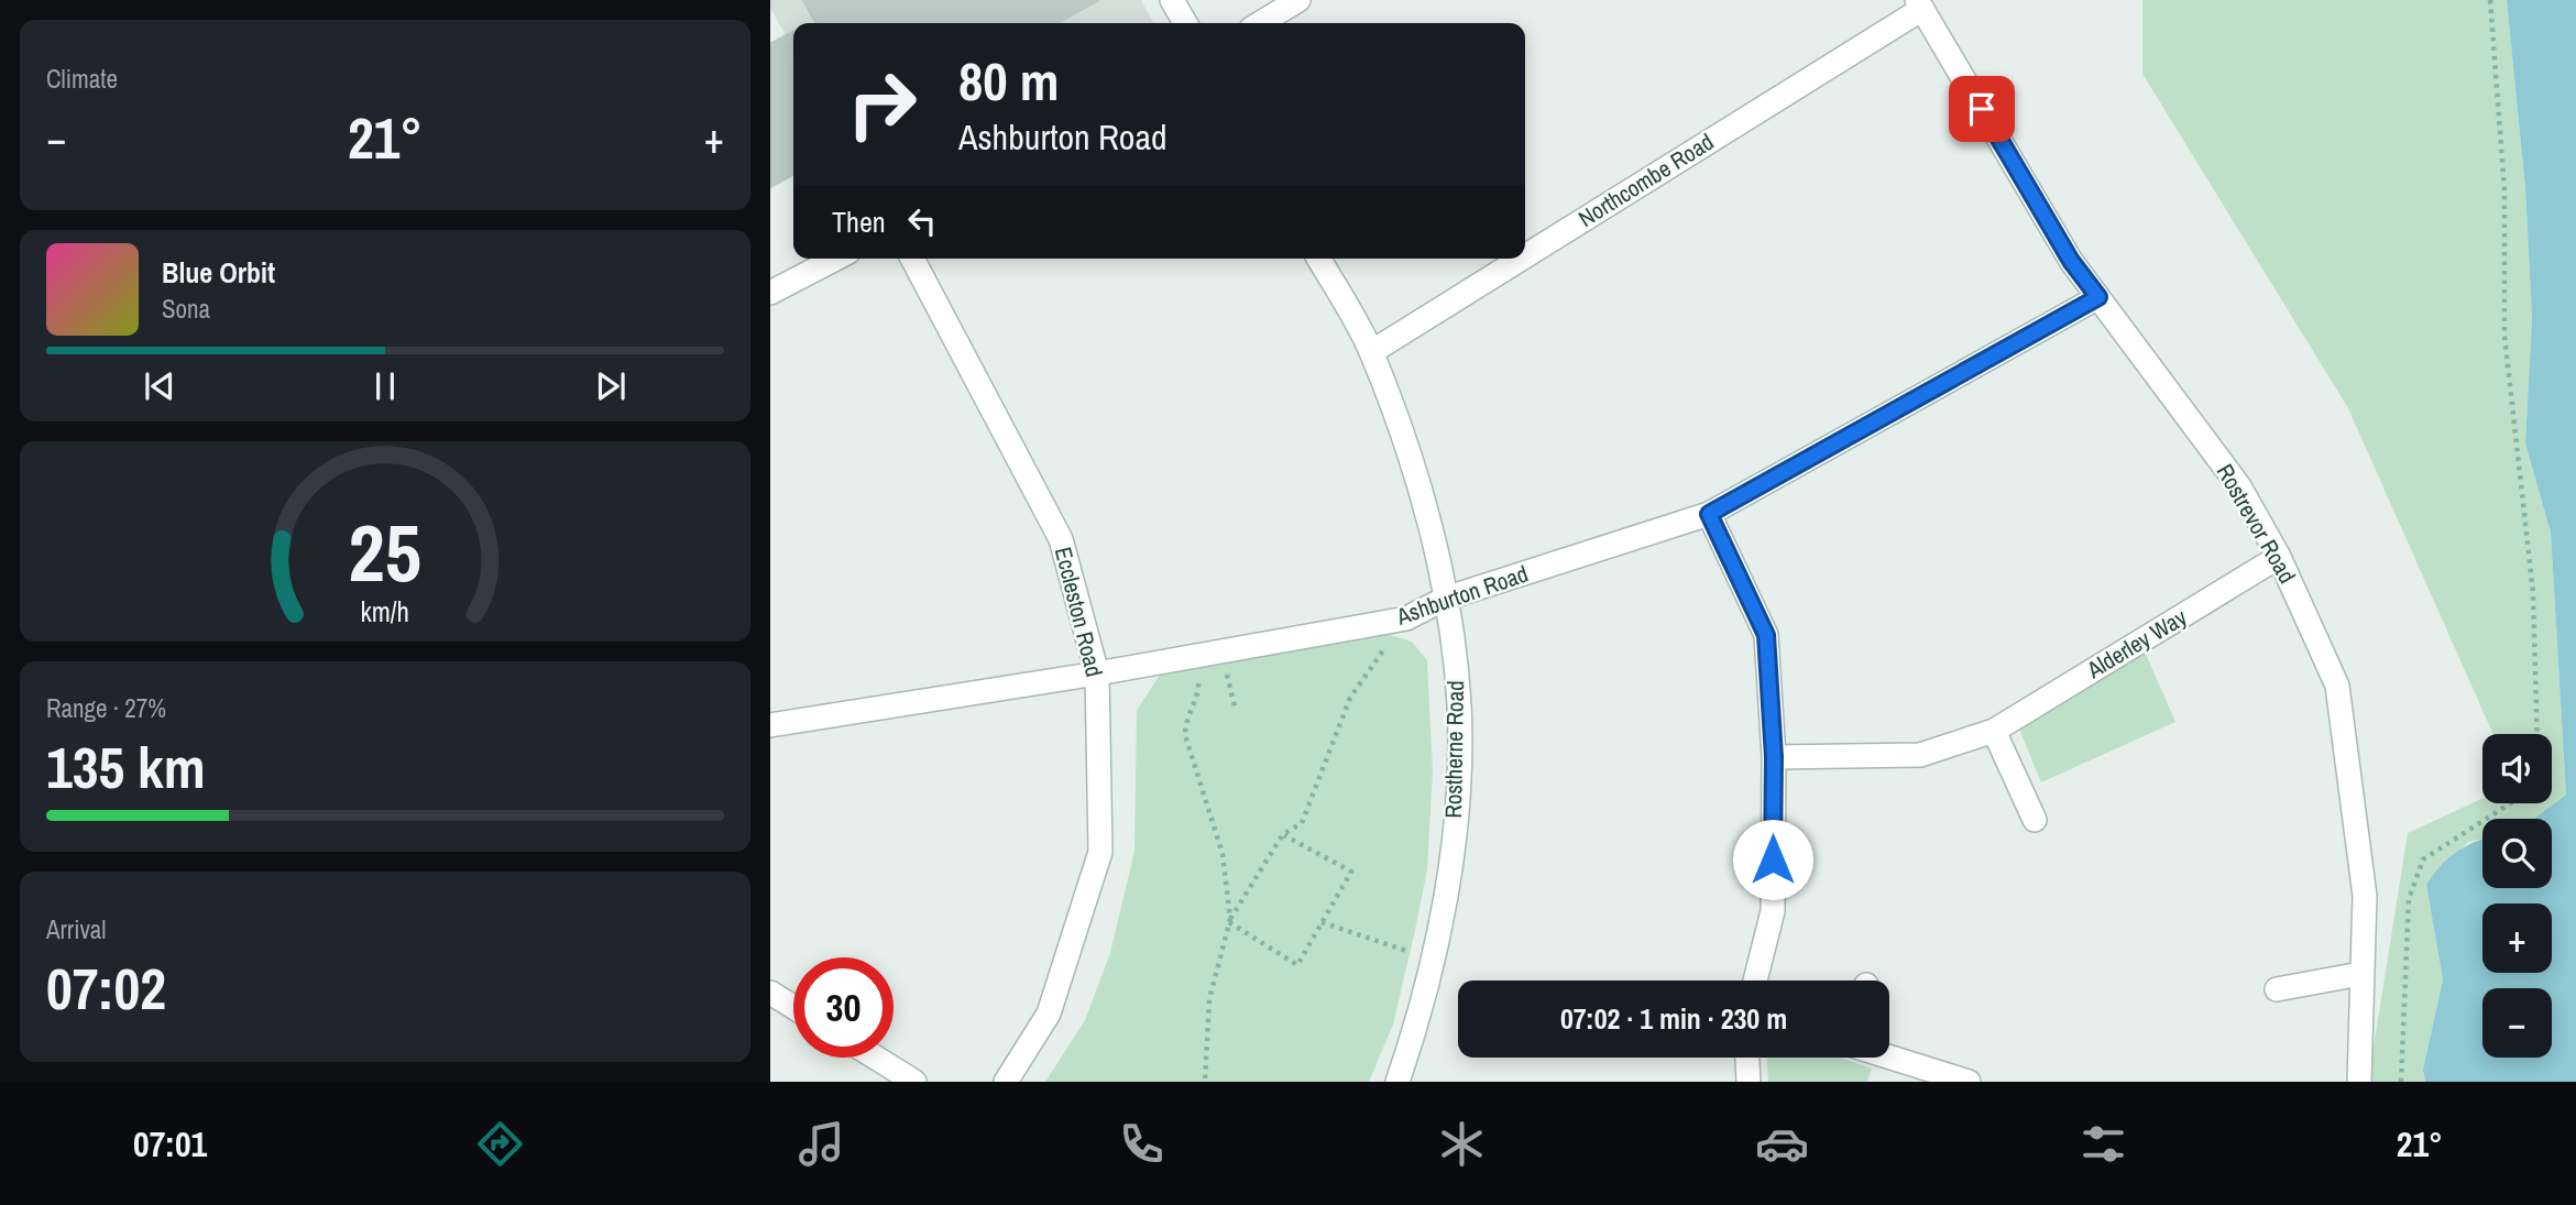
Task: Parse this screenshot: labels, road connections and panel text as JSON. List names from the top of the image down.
{
  "streets": {
    "street": [
      "Northcombe Road",
      "Rostrevor Road",
      "Ashburton Road",
      "Eccleston Road",
      "Alderley Way",
      "Rostherne Road"
    ]
  },
  "crossings": [
    ["Northcombe Road", "Rostrevor Road"],
    ["Northcombe Road", "Rostherne Road"],
    ["Rostrevor Road", "Ashburton Road"],
    ["Rostrevor Road", "Alderley Way"],
    ["Ashburton Road", "Eccleston Road"],
    ["Ashburton Road", "Rostherne Road"]
  ],
  "page": {
    "tile": [
      "Climate",
      ["Range · 27%", "135 km"],
      ["Arrival", "07:02"]
    ],
    "turn": ["80 m", "Ashburton Road"],
    "heat": ["−", "21°", "+"],
    "then": "Then",
    "song": ["Blue Orbit", "Sona"],
    "map_buttons": ["+", "−"],
    "limit": "30",
    "trip": "07:02 · 1 min · 230 m",
    "tabs": ["07:01", "21°"],
    "gauge": ["25", "km/h"]
  }
}
